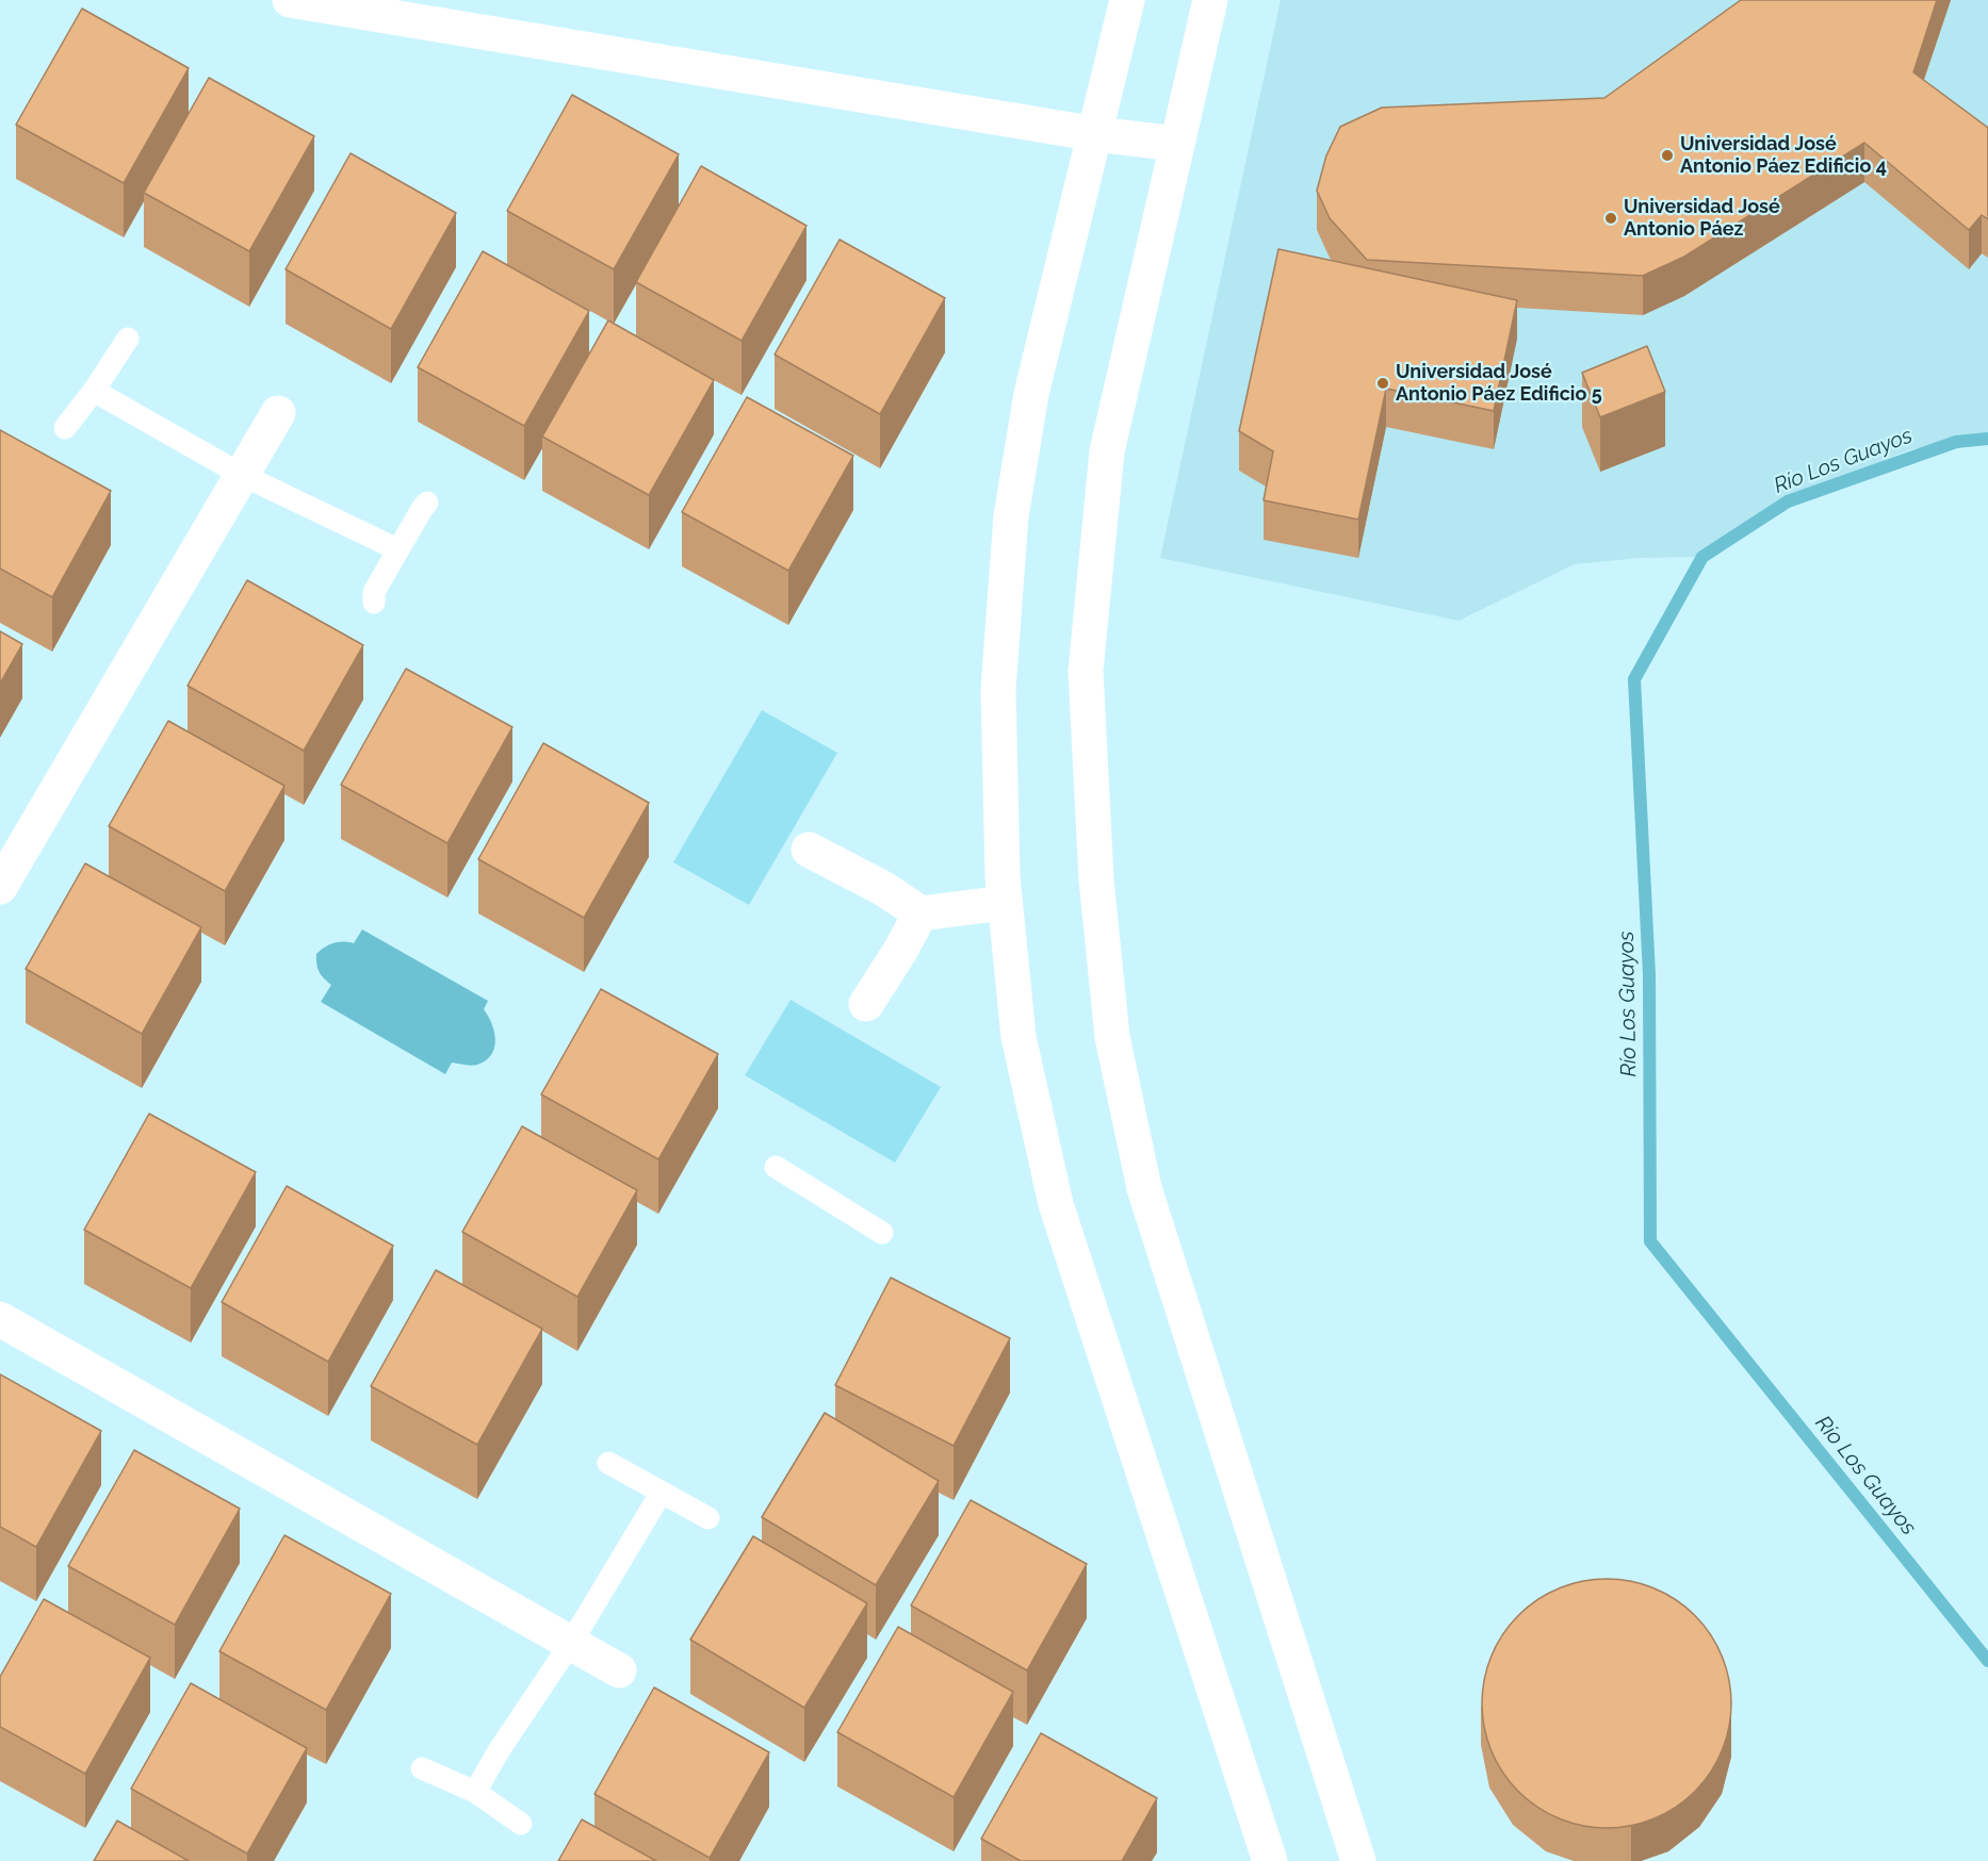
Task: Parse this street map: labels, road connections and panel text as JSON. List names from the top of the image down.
{
  "water": ["Río Los Guayos"],
  "places": ["Universidad José Antonio Páez Edificio 4", "Universidad José Antonio Páez", "Universidad José Antonio Páez Edificio 5"]
}
